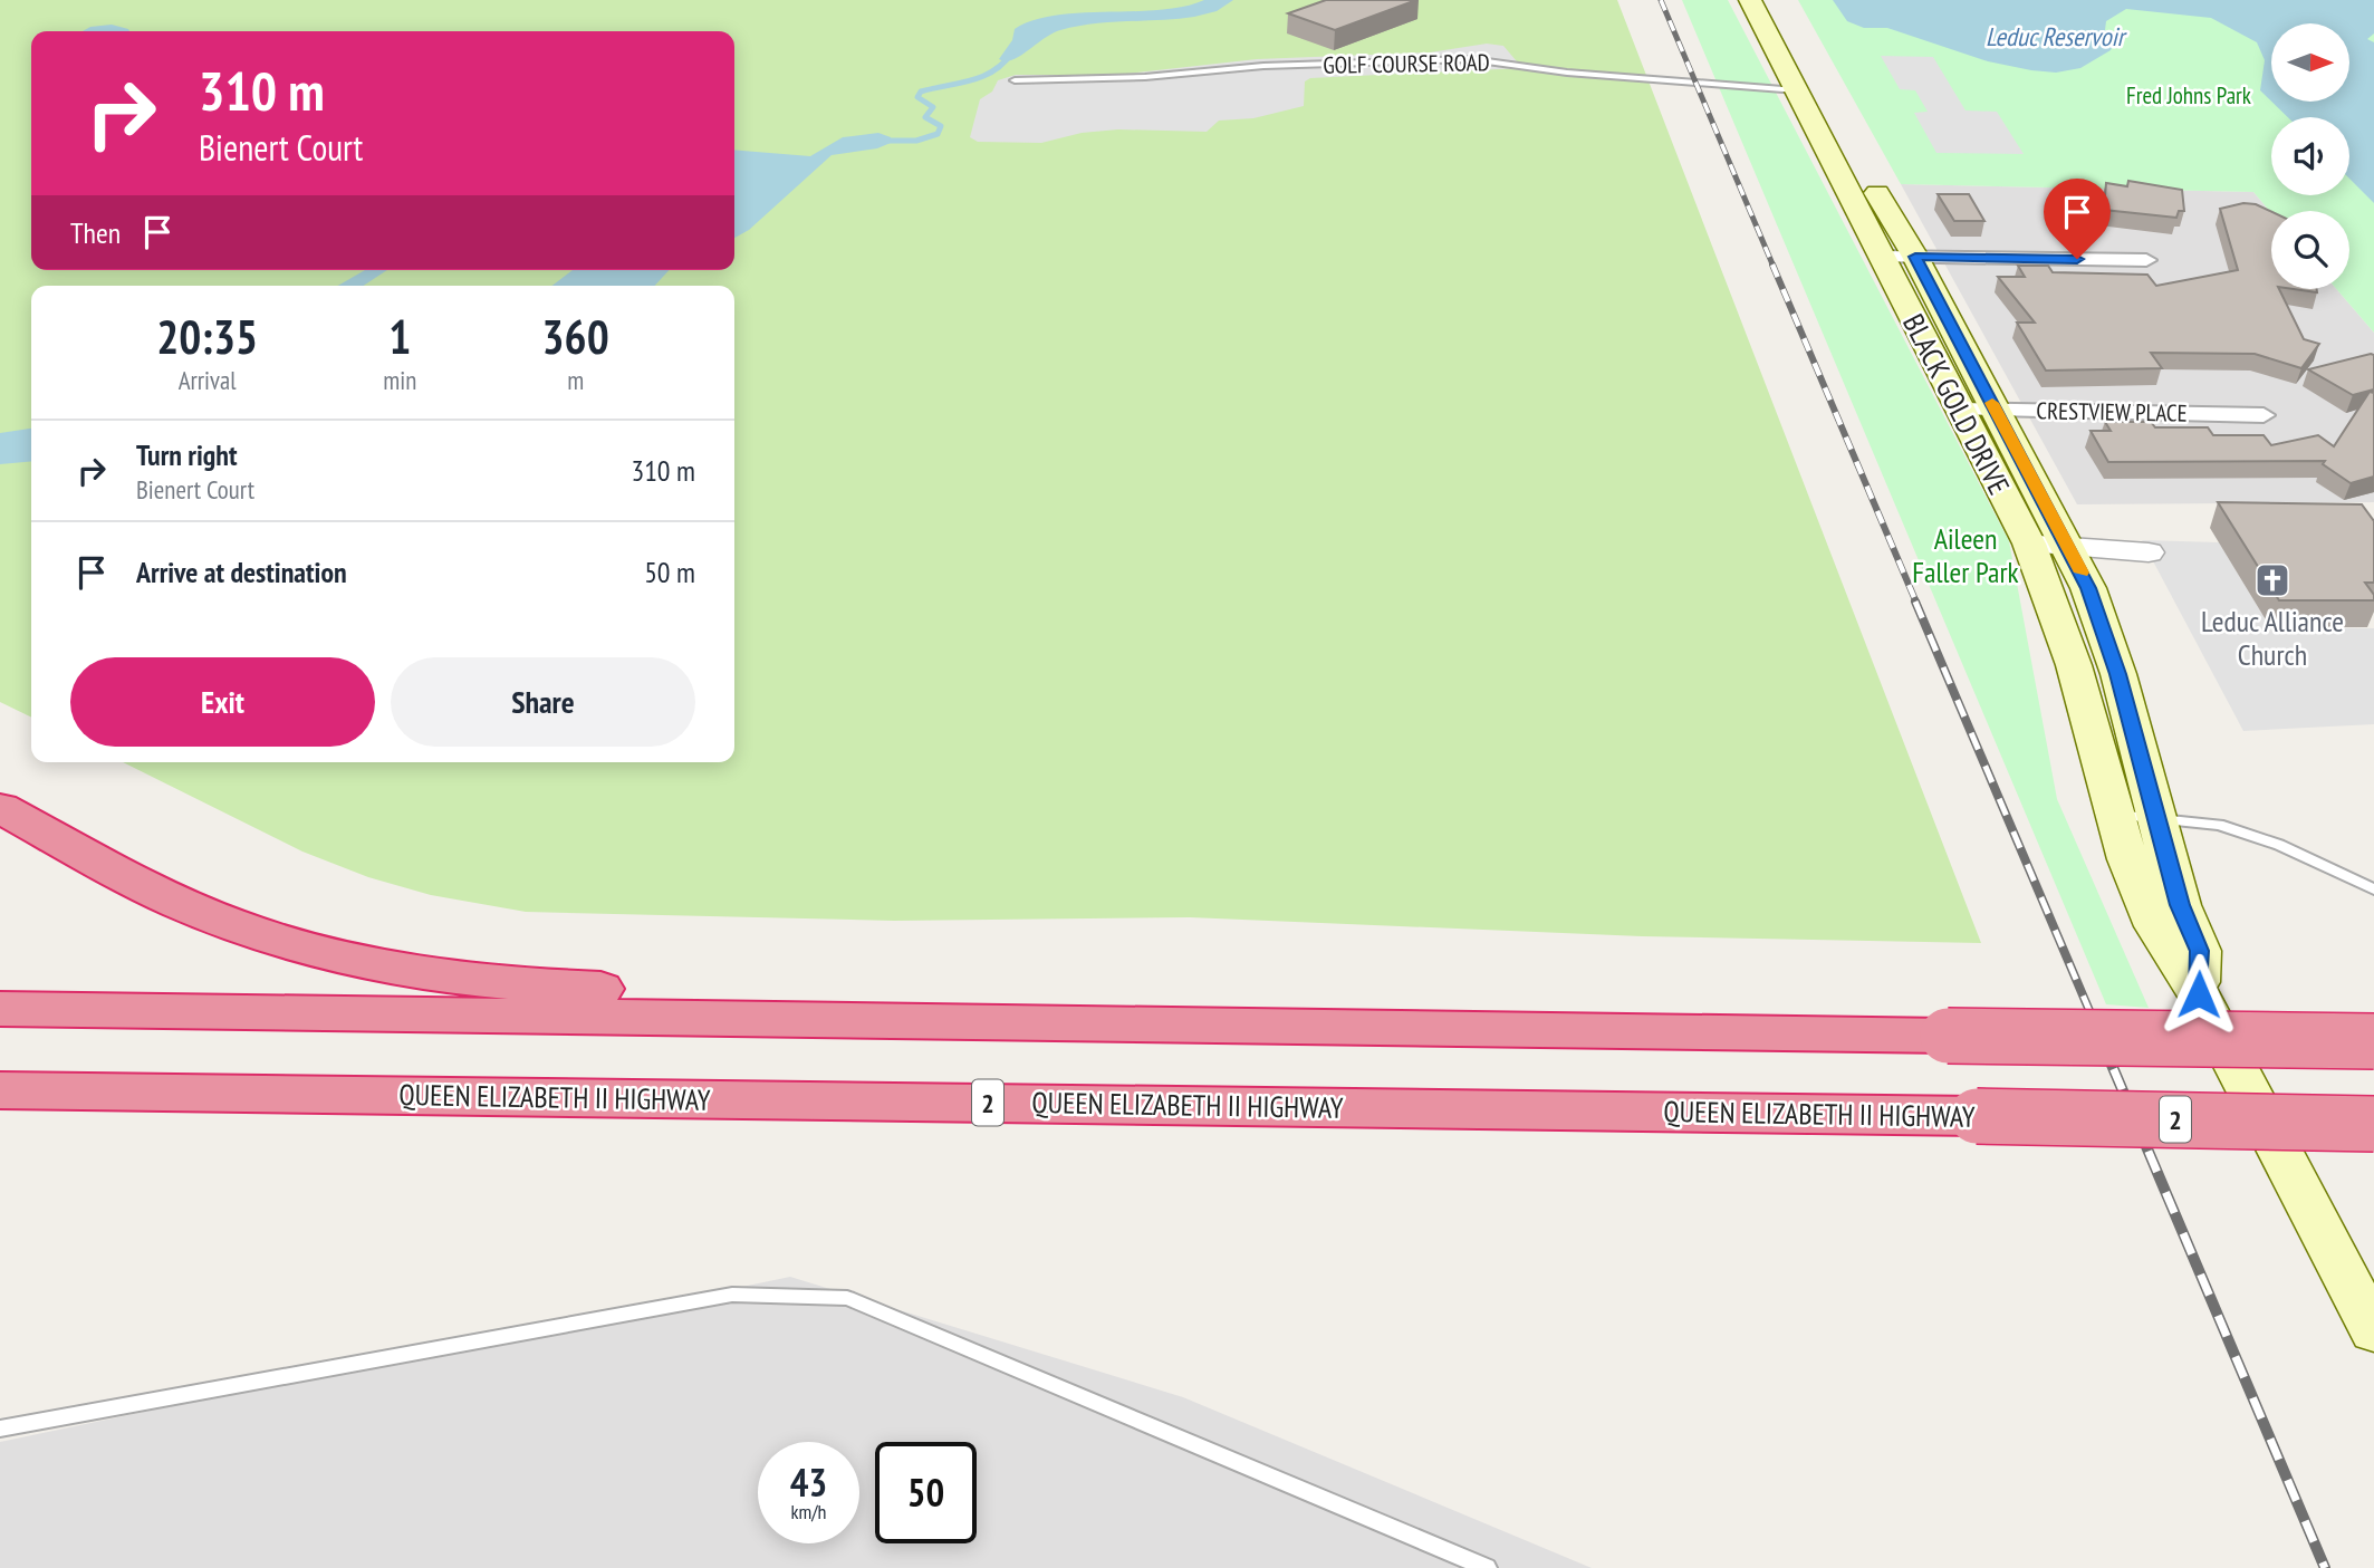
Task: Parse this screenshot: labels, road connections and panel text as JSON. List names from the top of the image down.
{
  "streets": {
    "highway": ["QUEEN ELIZABETH II HIGHWAY", "2"],
    "main road": ["BLACK GOLD DRIVE"],
    "street": ["CRESTVIEW PLACE"],
    "lane": ["GOLF COURSE ROAD"]
  },
  "crossings": [
    ["GOLF COURSE ROAD", "BLACK GOLD DRIVE"],
    ["BLACK GOLD DRIVE", "CRESTVIEW PLACE"]
  ],
  "water": ["Leduc Reservoir"],
  "parks": ["Fred Johns Park", "Aileen Faller Park"],
  "places": {
    "church": ["Leduc Alliance Church"]
  },
  "north": "right",
  "page": {
    "turn": ["310 m", "Bienert Court"],
    "then": "Then",
    "eta": [
      "20:35",
      "Arrival",
      "1",
      "min",
      "360",
      "m"
    ],
    "list": [
      {
        "name": "Turn right",
        "note": "Bienert Court",
        "value": "310 m"
      },
      {
        "name": "Arrive at destination",
        "value": "50 m"
      }
    ],
    "buttons": ["Exit", "Share"],
    "speed": "43 km/h",
    "limit": "50"
  }
}
